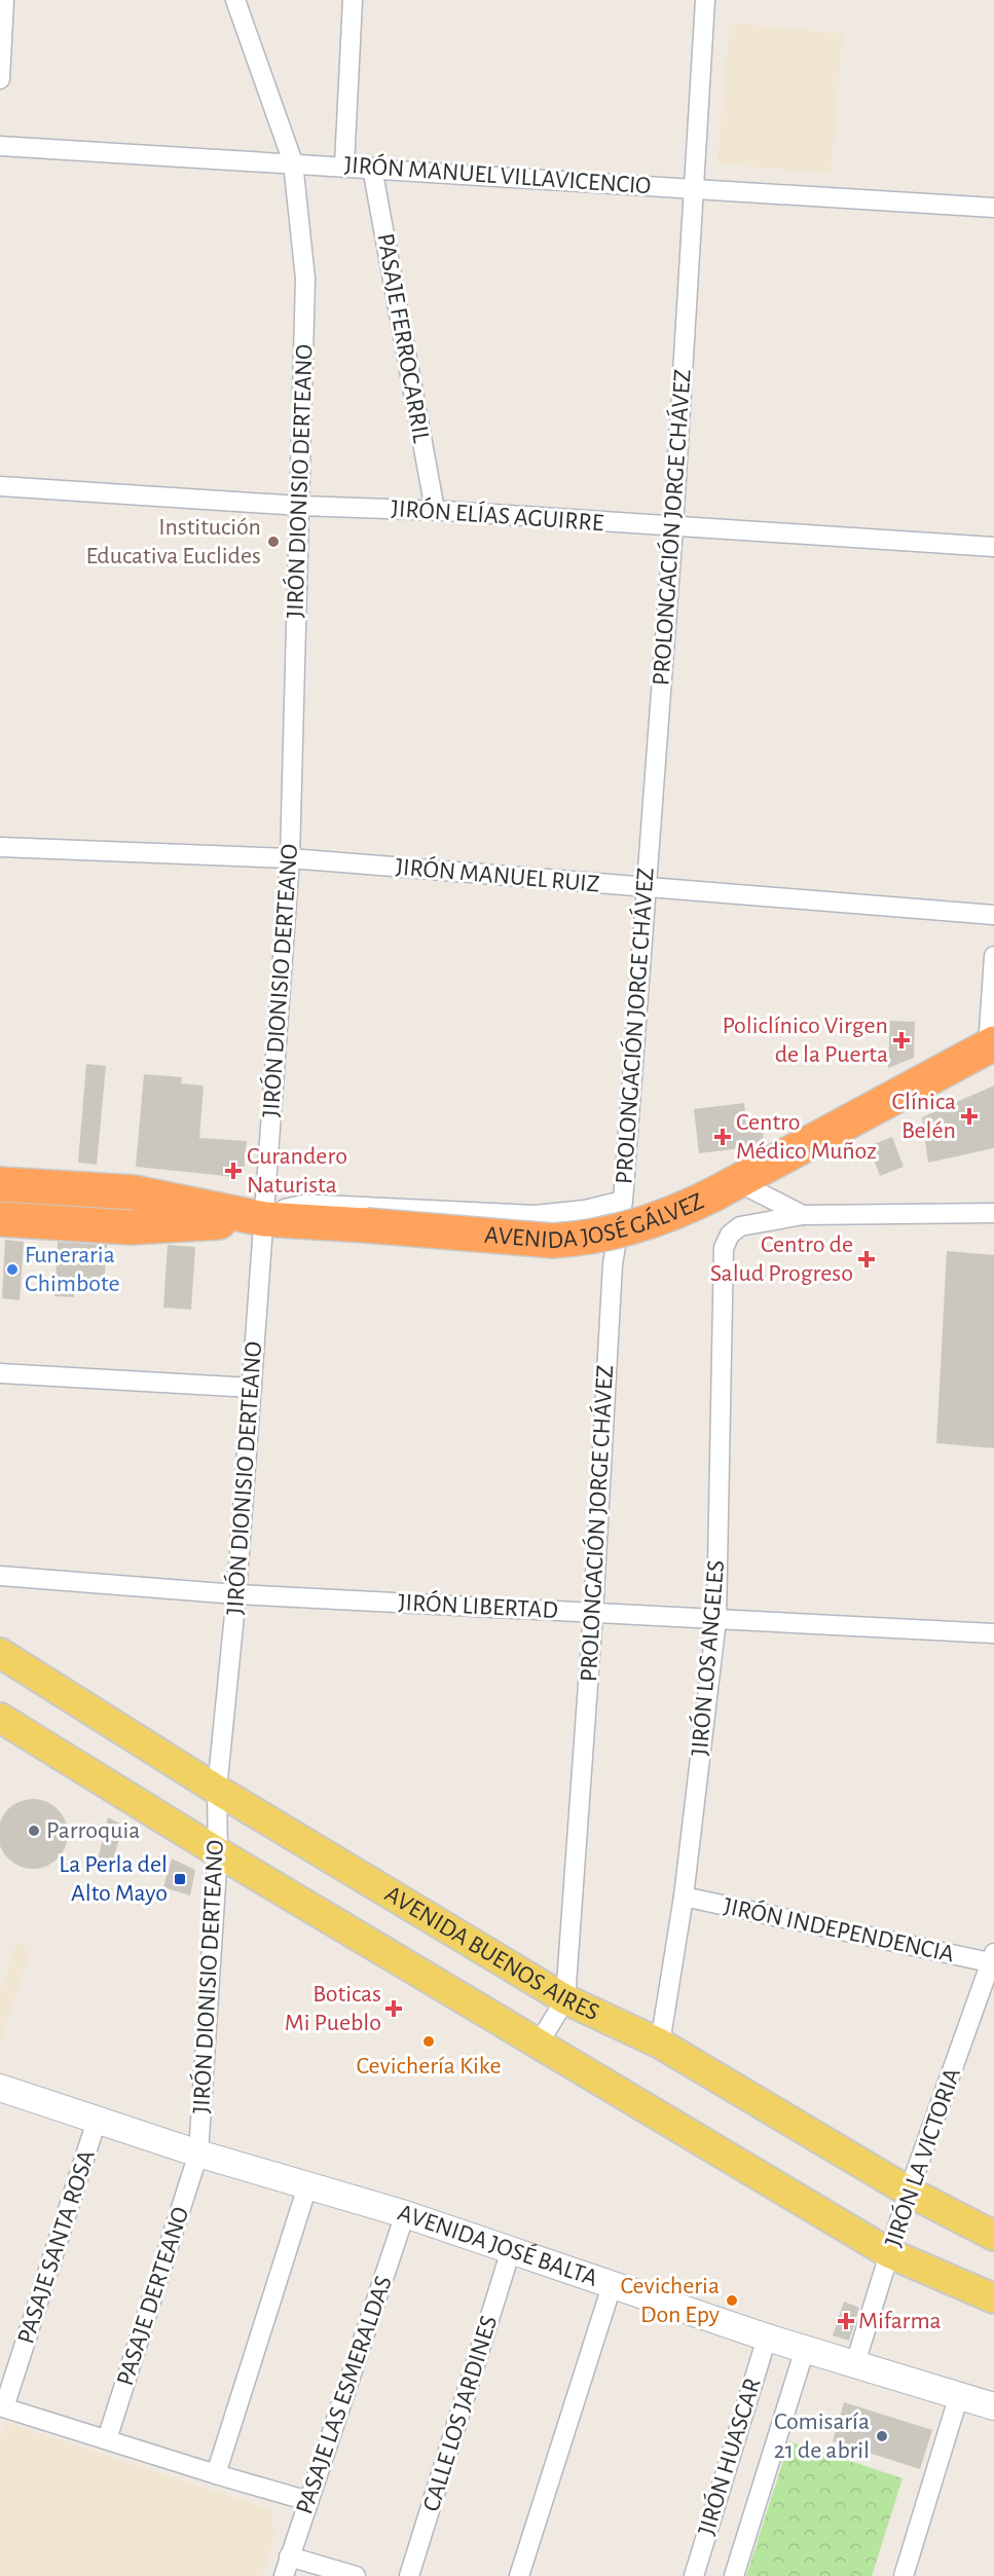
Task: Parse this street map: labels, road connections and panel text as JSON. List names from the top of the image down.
{
  "streets": {
    "highway": ["AVENIDA JOSÉ GÁLVEZ"],
    "main road": ["AVENIDA BUENOS AIRES", "AVENIDA JOSÉ BALTA"],
    "street": [
      "JIRÓN MANUEL VILLAVICENCIO",
      "PASAJE FERROCARRIL",
      "JIRÓN DIONISIO DERTEANO",
      "JIRÓN ELÍAS AGUIRRE",
      "PROLONGACIÓN JORGE CHÁVEZ",
      "JIRÓN MANUEL RUIZ",
      "JIRÓN LIBERTAD",
      "JIRÓN LOS ANGELES",
      "JIRÓN INDEPENDENCIA",
      "JIRÓN LA VICTORIA",
      "PASAJE SANTA ROSA",
      "PASAJE DERTEANO",
      "PASAJE LAS ESMERALDAS",
      "CALLE LOS JARDINES",
      "JIRÓN HUASCAR"
    ]
  },
  "crossings": [
    ["JIRÓN MANUEL VILLAVICENCIO", "PASAJE FERROCARRIL"],
    ["JIRÓN MANUEL VILLAVICENCIO", "JIRÓN DIONISIO DERTEANO"],
    ["JIRÓN MANUEL VILLAVICENCIO", "PROLONGACIÓN JORGE CHÁVEZ"],
    ["PASAJE FERROCARRIL", "JIRÓN ELÍAS AGUIRRE"],
    ["JIRÓN DIONISIO DERTEANO", "JIRÓN ELÍAS AGUIRRE"],
    ["JIRÓN DIONISIO DERTEANO", "JIRÓN MANUEL RUIZ"],
    ["JIRÓN DIONISIO DERTEANO", "AVENIDA JOSÉ GÁLVEZ"],
    ["JIRÓN DIONISIO DERTEANO", "JIRÓN LIBERTAD"],
    ["JIRÓN DIONISIO DERTEANO", "AVENIDA BUENOS AIRES"],
    ["JIRÓN DIONISIO DERTEANO", "AVENIDA JOSÉ BALTA"],
    ["JIRÓN DIONISIO DERTEANO", "PASAJE DERTEANO"],
    ["JIRÓN ELÍAS AGUIRRE", "PROLONGACIÓN JORGE CHÁVEZ"],
    ["PROLONGACIÓN JORGE CHÁVEZ", "JIRÓN MANUEL RUIZ"],
    ["PROLONGACIÓN JORGE CHÁVEZ", "JIRÓN LIBERTAD"],
    ["PROLONGACIÓN JORGE CHÁVEZ", "AVENIDA BUENOS AIRES"],
    ["JIRÓN LIBERTAD", "JIRÓN LOS ANGELES"],
    ["JIRÓN LOS ANGELES", "JIRÓN INDEPENDENCIA"],
    ["JIRÓN LOS ANGELES", "AVENIDA BUENOS AIRES"],
    ["JIRÓN INDEPENDENCIA", "JIRÓN LA VICTORIA"],
    ["AVENIDA BUENOS AIRES", "JIRÓN LA VICTORIA"],
    ["JIRÓN LA VICTORIA", "AVENIDA JOSÉ BALTA"],
    ["PASAJE SANTA ROSA", "AVENIDA JOSÉ BALTA"],
    ["AVENIDA JOSÉ BALTA", "PASAJE DERTEANO"],
    ["AVENIDA JOSÉ BALTA", "PASAJE LAS ESMERALDAS"],
    ["AVENIDA JOSÉ BALTA", "CALLE LOS JARDINES"],
    ["AVENIDA JOSÉ BALTA", "JIRÓN HUASCAR"]
  ],
  "places": {
    "other": [
      "Institución Educativa Euclides",
      "Funeraria Chimbote",
      "Parroquia",
      "Cevichería Kike",
      "Cevicheria Don Epy",
      "Comisaría 21 de abril"
    ],
    "health": [
      "Policlínico Virgen de la Puerta",
      "Clínica Belén",
      "Centro Médico Muñoz",
      "Curandero Naturista",
      "Centro de Salud Progreso",
      "Boticas Mi Pueblo",
      "Mifarma"
    ],
    "transit": ["La Perla del Alto Mayo"]
  }
}
